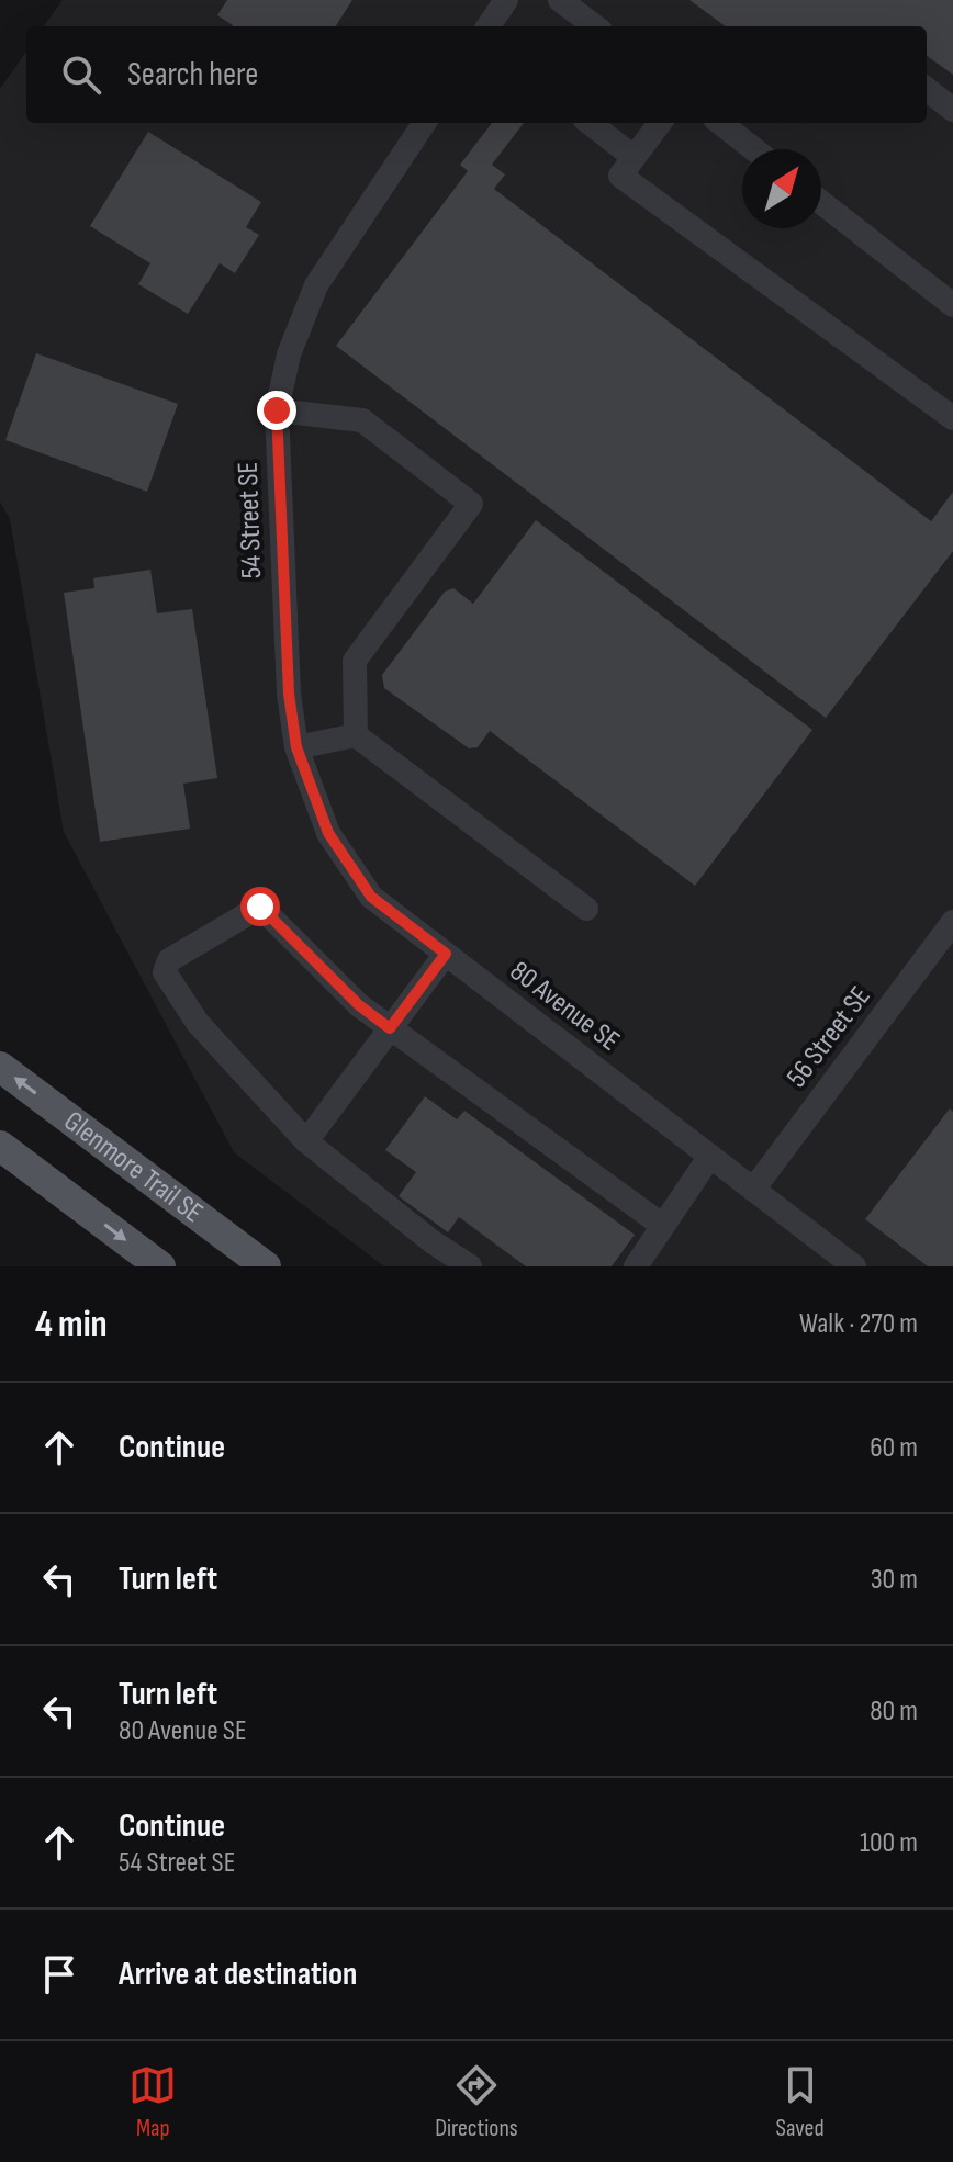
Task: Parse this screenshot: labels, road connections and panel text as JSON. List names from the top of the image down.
{
  "streets": {
    "main road": ["Glenmore Trail SE"],
    "street": ["54 Street SE", "80 Avenue SE", "56 Street SE"]
  },
  "crossings": [
    ["54 Street SE", "80 Avenue SE"],
    ["80 Avenue SE", "56 Street SE"]
  ],
  "north": "top right",
  "page": {
    "search": "Search here",
    "heading": ["4 min", "Walk · 270 m"],
    "list": [
      ["Continue", "60 m"],
      ["Turn left", "30 m"],
      ["Turn left", "80 Avenue SE", "80 m"],
      ["Continue", "54 Street SE", "100 m"],
      "Arrive at destination"
    ],
    "nav": ["Map", "Directions", "Saved"]
  }
}
